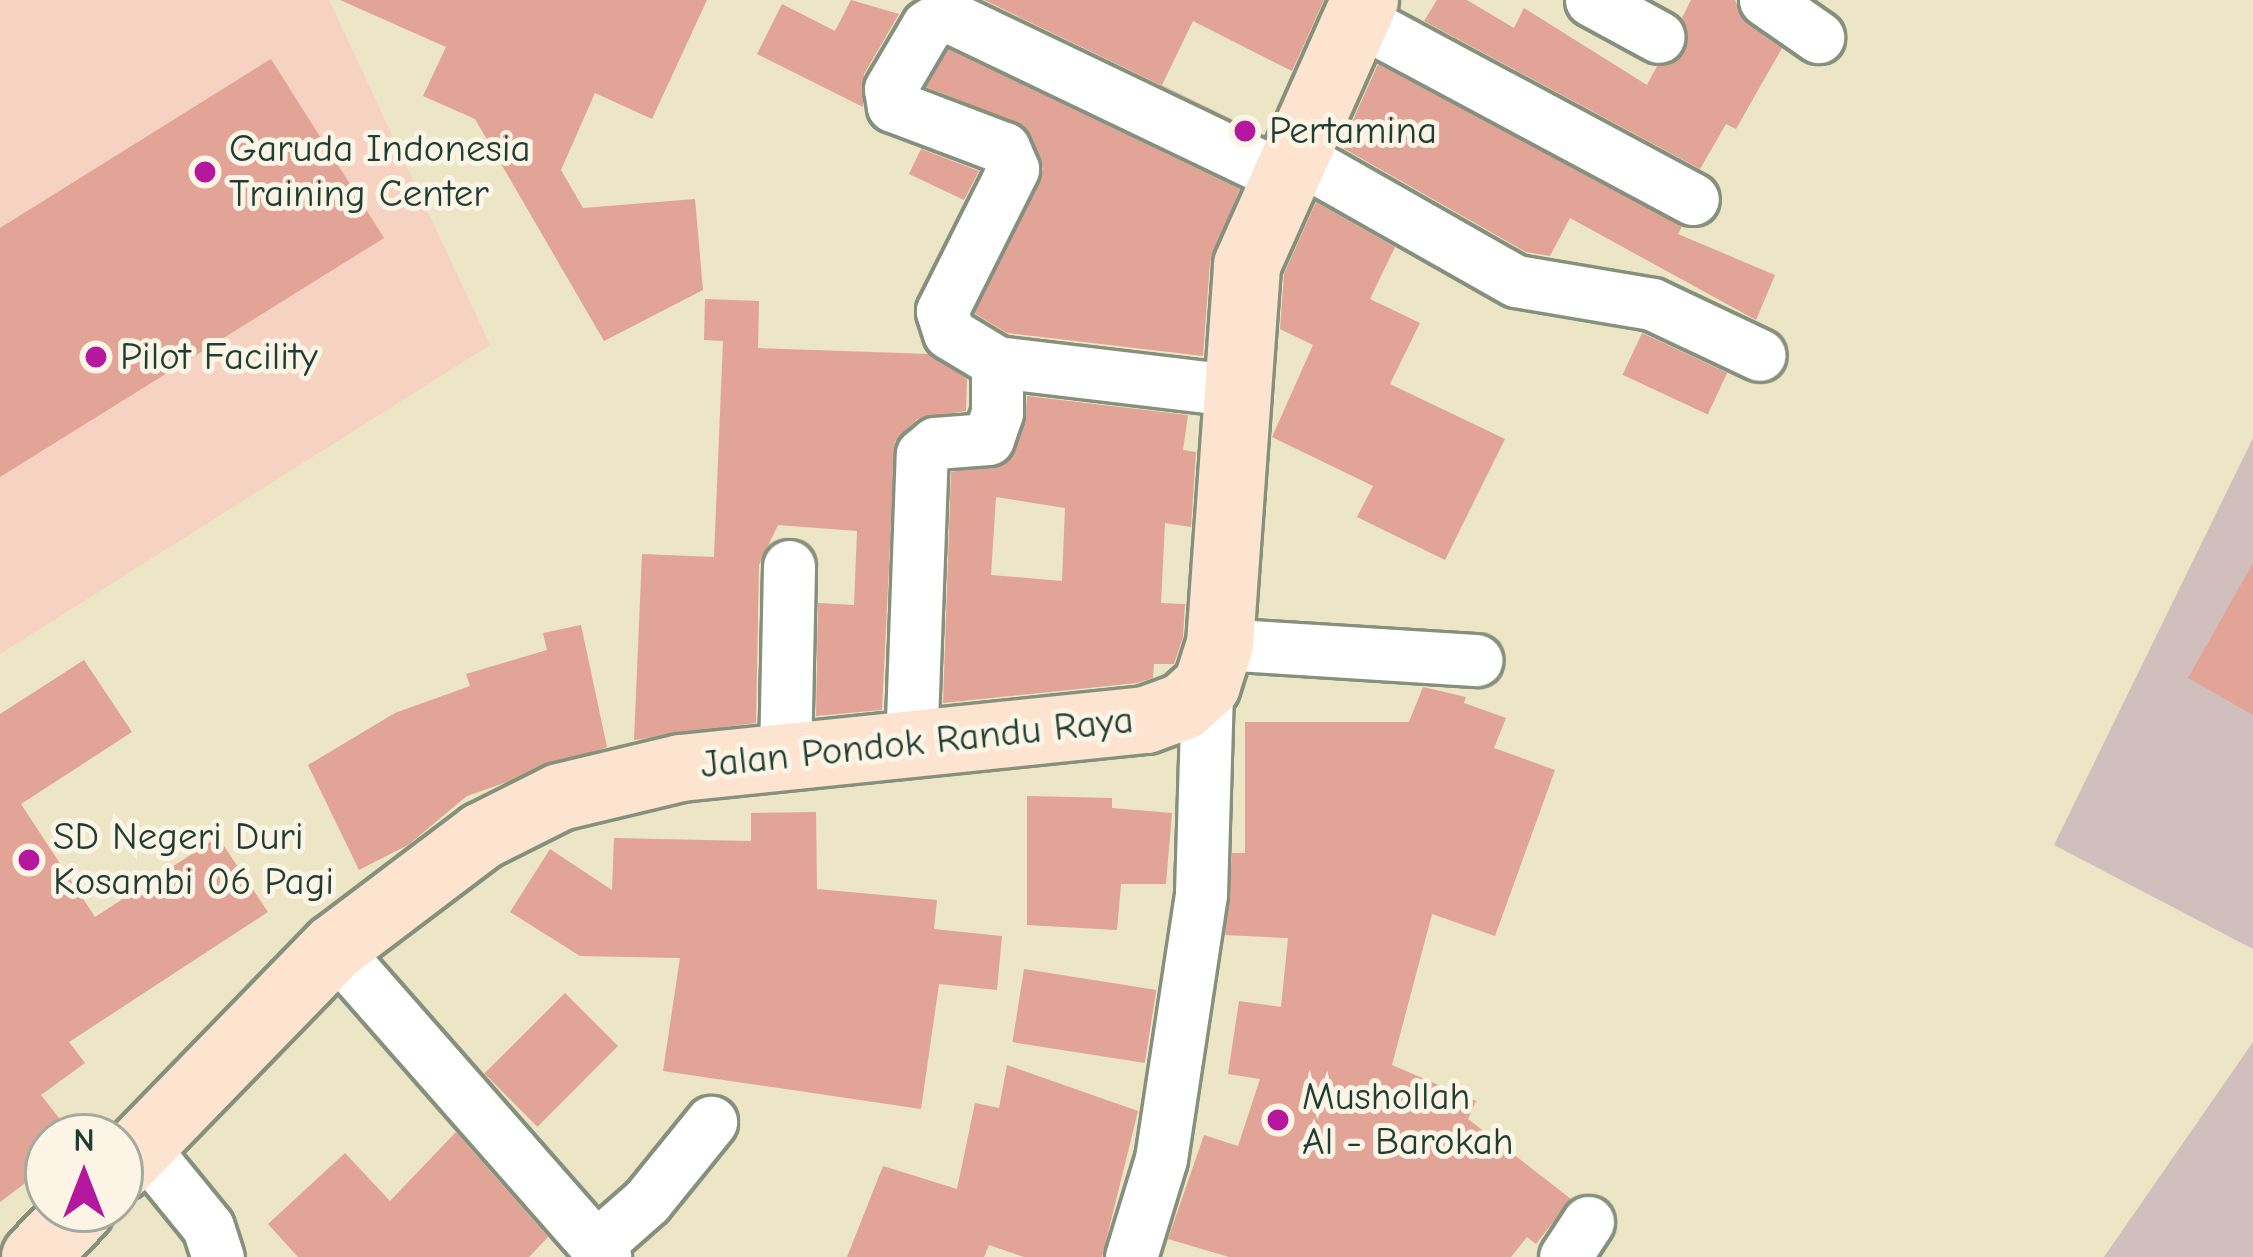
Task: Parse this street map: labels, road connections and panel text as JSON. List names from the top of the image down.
{
  "streets": {
    "main road": ["Jalan Pondok Randu Raya"]
  },
  "places": [
    "Pertamina",
    "Garuda Indonesia Training Center",
    "Pilot Facility",
    "SD Negeri Duri Kosambi 06 Pagi",
    "Mushollah Al - Barokah"
  ],
  "north": "top"
}
